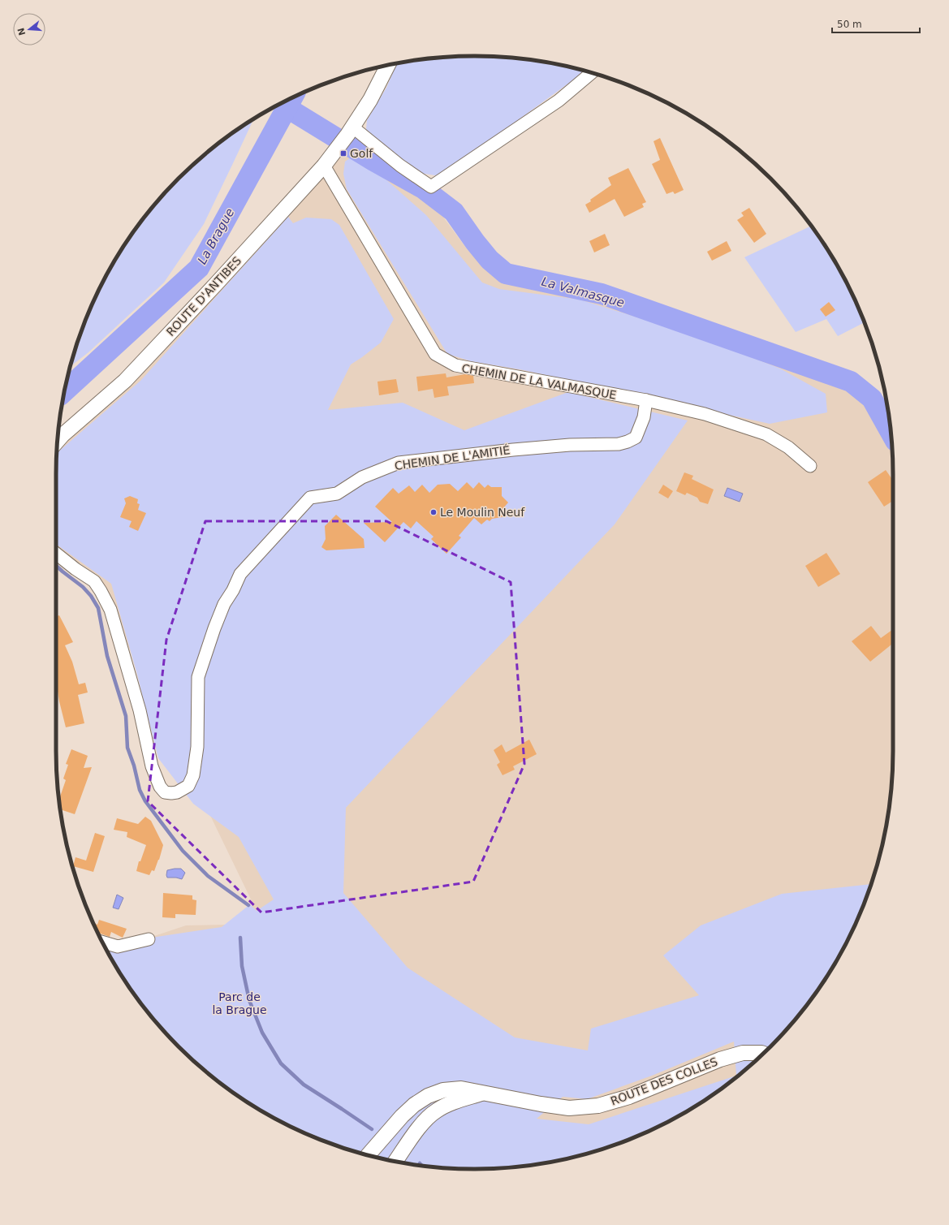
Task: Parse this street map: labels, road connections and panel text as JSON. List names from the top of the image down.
{
  "streets": {
    "street": [
      "ROUTE D'ANTIBES",
      "CHEMIN DE LA VALMASQUE",
      "CHEMIN DE L'AMITIÉ",
      "ROUTE DES COLLES"
    ]
  },
  "crossings": [
    ["ROUTE D'ANTIBES", "CHEMIN DE LA VALMASQUE"],
    ["CHEMIN DE LA VALMASQUE", "CHEMIN DE L'AMITIÉ"]
  ],
  "water": ["La Brague", "La Valmasque"],
  "parks": ["Parc de la Brague"],
  "places": {
    "transit": ["Golf"],
    "other": ["Le Moulin Neuf"]
  },
  "scale_bar": "50 m",
  "north": "left"
}
